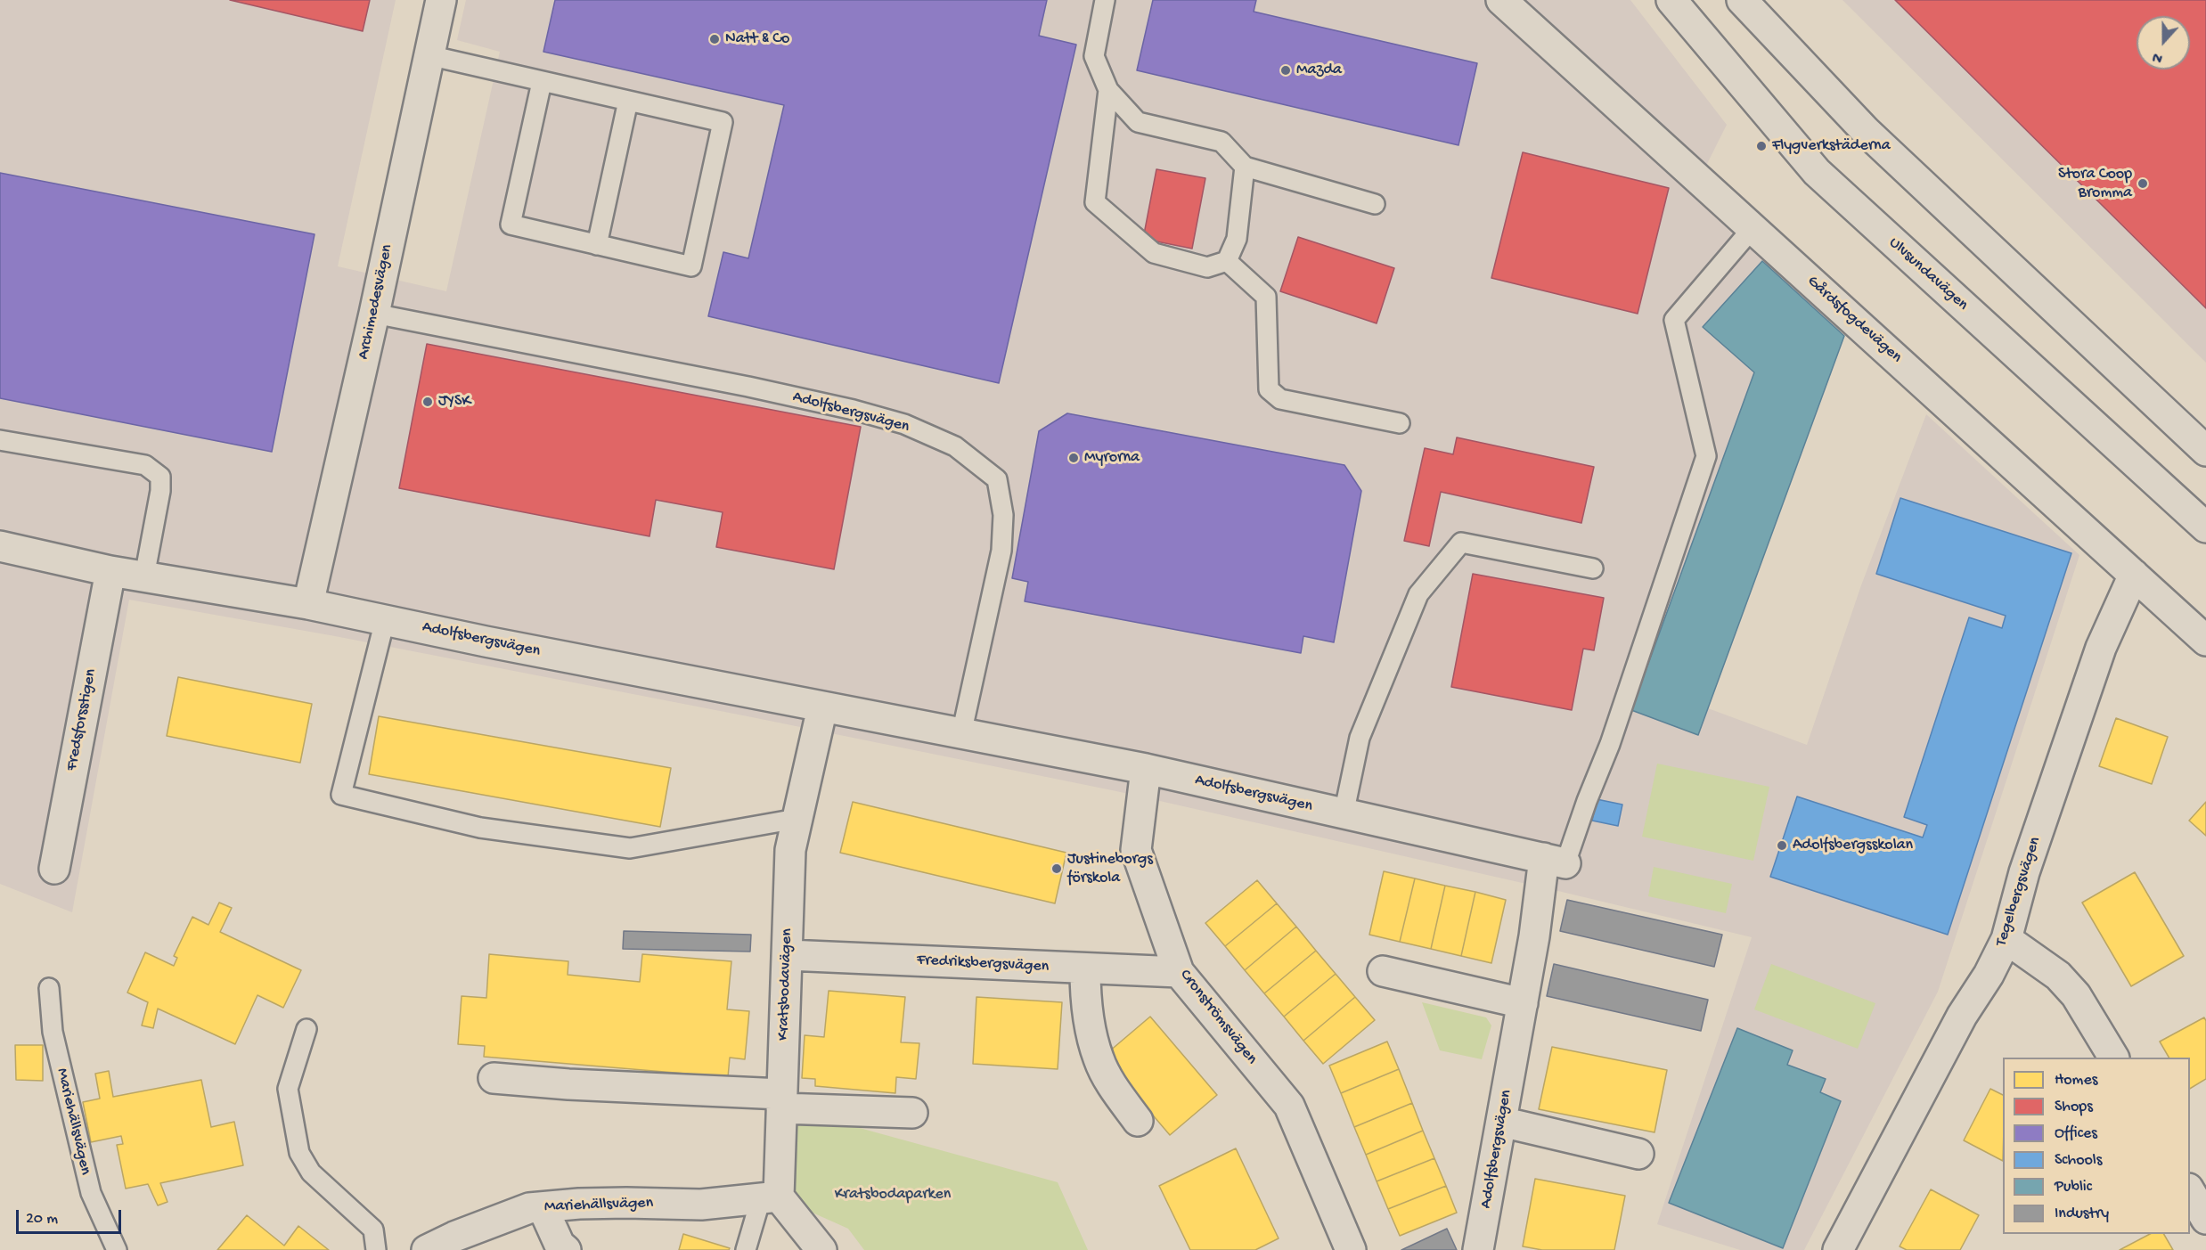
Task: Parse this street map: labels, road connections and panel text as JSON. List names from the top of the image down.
{
  "streets": {
    "street": [
      "Ulvsundavägen",
      "Archimedesvägen",
      "Gårdsfogdevägen",
      "Adolfsbergsvägen",
      "Fredsforsstigen",
      "Tegelbergsvägen",
      "Fredriksbergsvägen",
      "Kratsbodavägen",
      "Cronströmsvägen",
      "Mariehällsvägen"
    ]
  },
  "crossings": [
    ["Archimedesvägen", "Adolfsbergsvägen"],
    ["Gårdsfogdevägen", "Tegelbergsvägen"],
    ["Adolfsbergsvägen", "Fredsforsstigen"],
    ["Adolfsbergsvägen", "Kratsbodavägen"],
    ["Adolfsbergsvägen", "Cronströmsvägen"],
    ["Fredriksbergsvägen", "Kratsbodavägen"],
    ["Fredriksbergsvägen", "Cronströmsvägen"],
    ["Kratsbodavägen", "Mariehällsvägen"]
  ],
  "parks": ["Kratsbodaparken"],
  "places": [
    "Natt & Co",
    "Mazda",
    "Flygverkstäderna",
    "Stora Coop Bromma",
    "JYSK",
    "Myrorna",
    "Adolfsbergsskolan",
    "Justineborgs förskola"
  ],
  "legend": [
    "Homes",
    "Shops",
    "Offices",
    "Schools",
    "Public",
    "Industry"
  ],
  "scale_bar": "20 m",
  "north": "bottom"
}
